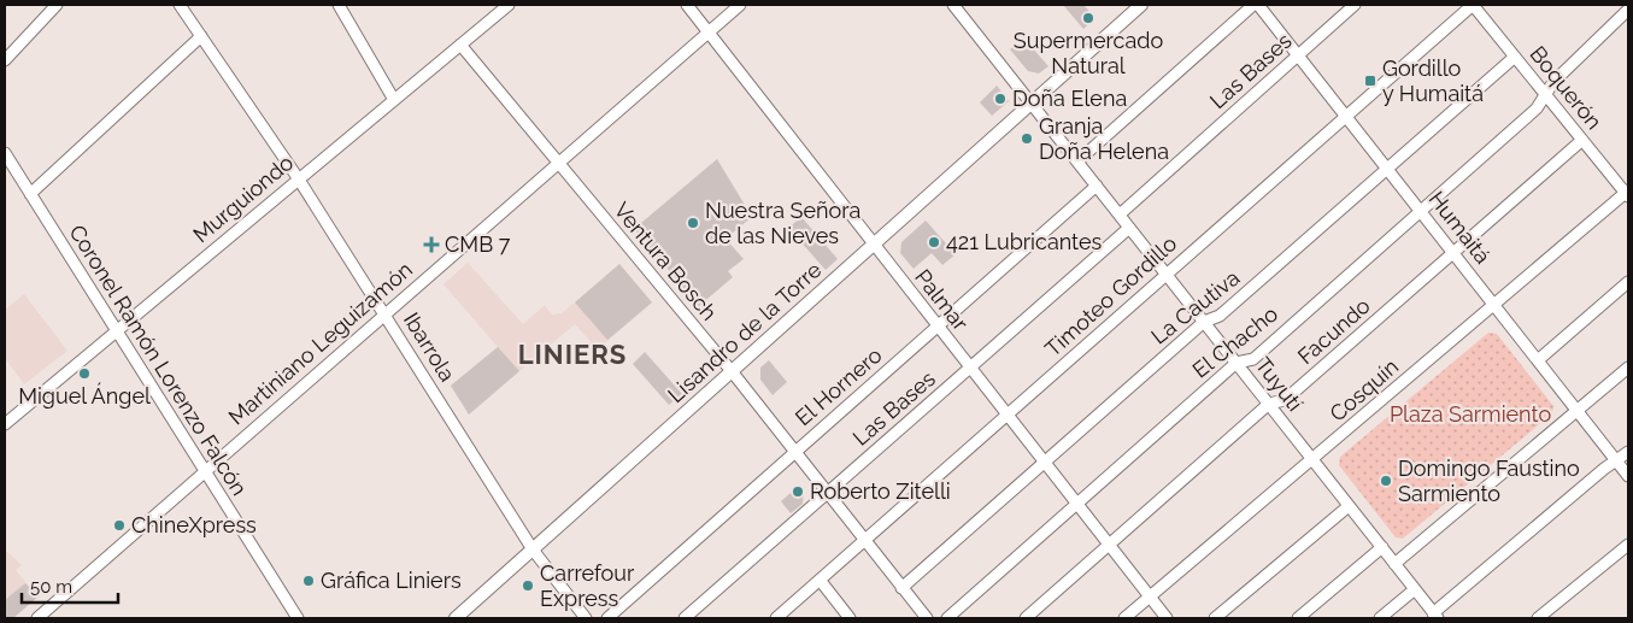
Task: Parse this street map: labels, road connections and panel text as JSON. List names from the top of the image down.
{
  "streets": {
    "street": [
      "Las Bases",
      "Boquerón",
      "Murguiondo",
      "Humaitá",
      "Ventura Bosch",
      "Timoteo Gordillo",
      "Palmar",
      "La Cautiva",
      "Facundo",
      "Lisandro de la Torre",
      "El Chacho",
      "Martiniano Leguizamón",
      "Ibarrola",
      "Coronel Ramón Lorenzo Falcón",
      "Tuyutí",
      "El Hornero",
      "Cosquín"
    ]
  },
  "crossings": [
    ["Las Bases", "Humaitá"],
    ["Las Bases", "Ventura Bosch"],
    ["Las Bases", "Palmar"],
    ["Las Bases", "Tuyutí"],
    ["Boquerón", "Timoteo Gordillo"],
    ["Boquerón", "La Cautiva"],
    ["Boquerón", "Facundo"],
    ["Boquerón", "El Chacho"],
    ["Boquerón", "Cosquín"],
    ["Murguiondo", "Ventura Bosch"],
    ["Murguiondo", "Ibarrola"],
    ["Murguiondo", "Coronel Ramón Lorenzo Falcón"],
    ["Humaitá", "Timoteo Gordillo"],
    ["Humaitá", "La Cautiva"],
    ["Humaitá", "Facundo"],
    ["Humaitá", "El Chacho"],
    ["Humaitá", "Cosquín"],
    ["Ventura Bosch", "Timoteo Gordillo"],
    ["Ventura Bosch", "La Cautiva"],
    ["Ventura Bosch", "Lisandro de la Torre"],
    ["Ventura Bosch", "Martiniano Leguizamón"],
    ["Ventura Bosch", "El Hornero"],
    ["Timoteo Gordillo", "Palmar"],
    ["Timoteo Gordillo", "Tuyutí"],
    ["Palmar", "La Cautiva"],
    ["Palmar", "Facundo"],
    ["Palmar", "Lisandro de la Torre"],
    ["Palmar", "El Chacho"],
    ["Palmar", "Martiniano Leguizamón"],
    ["Palmar", "El Hornero"],
    ["Palmar", "Cosquín"],
    ["La Cautiva", "Tuyutí"],
    ["Facundo", "Tuyutí"],
    ["Lisandro de la Torre", "Ibarrola"],
    ["Lisandro de la Torre", "Tuyutí"],
    ["El Chacho", "Tuyutí"],
    ["Martiniano Leguizamón", "Ibarrola"],
    ["Martiniano Leguizamón", "Coronel Ramón Lorenzo Falcón"],
    ["Tuyutí", "El Hornero"],
    ["Tuyutí", "Cosquín"]
  ],
  "districts": ["LINIERS"],
  "parks": ["Plaza Sarmiento"],
  "places": {
    "other": [
      "Supermercado Natural",
      "Doña Elena",
      "Granja Doña Helena",
      "Nuestra Señora de las Nieves",
      "421 Lubricantes",
      "Miguel Ángel",
      "Domingo Faustino Sarmiento",
      "Roberto Zitelli",
      "ChineXpress",
      "Gráfica Liniers",
      "Carrefour Express"
    ],
    "transit": ["Gordillo y Humaitá"],
    "health": ["CMB 7"]
  },
  "scale_bar": "50 m"
}
